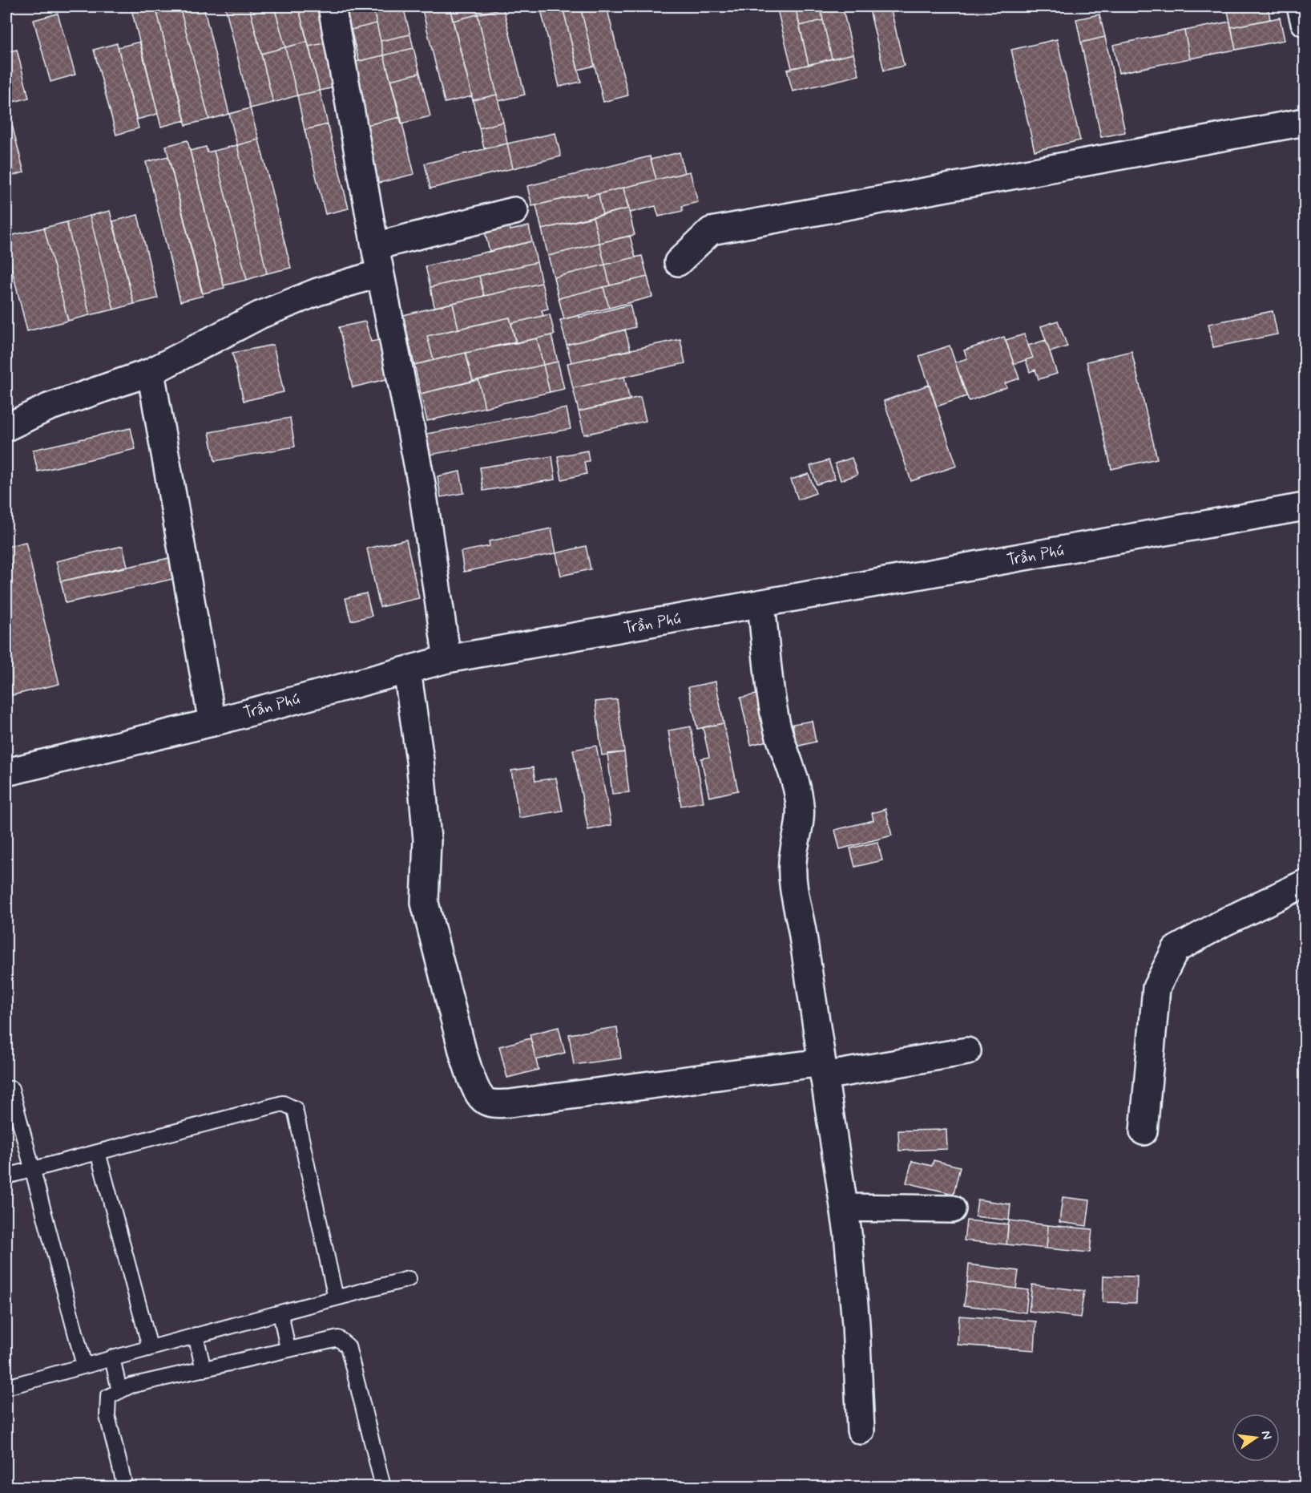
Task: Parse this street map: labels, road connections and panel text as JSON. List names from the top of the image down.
{
  "streets": {
    "street": ["Trần Phú"]
  },
  "north": "right"
}
